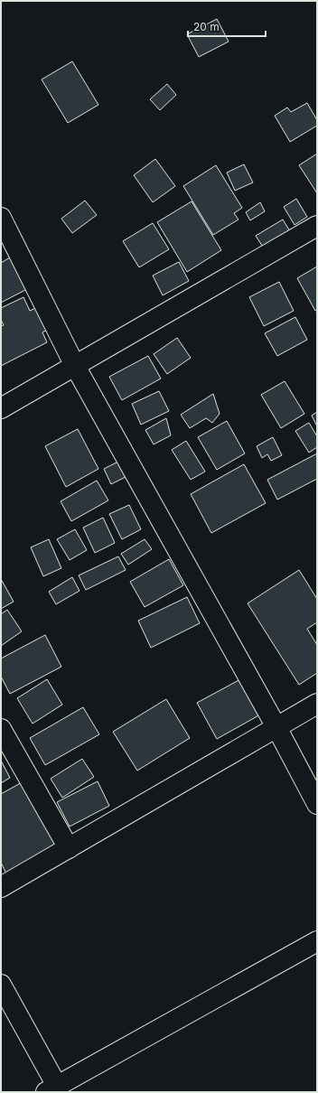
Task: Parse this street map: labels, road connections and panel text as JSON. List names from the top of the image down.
{
  "scale_bar": "20 m"
}
